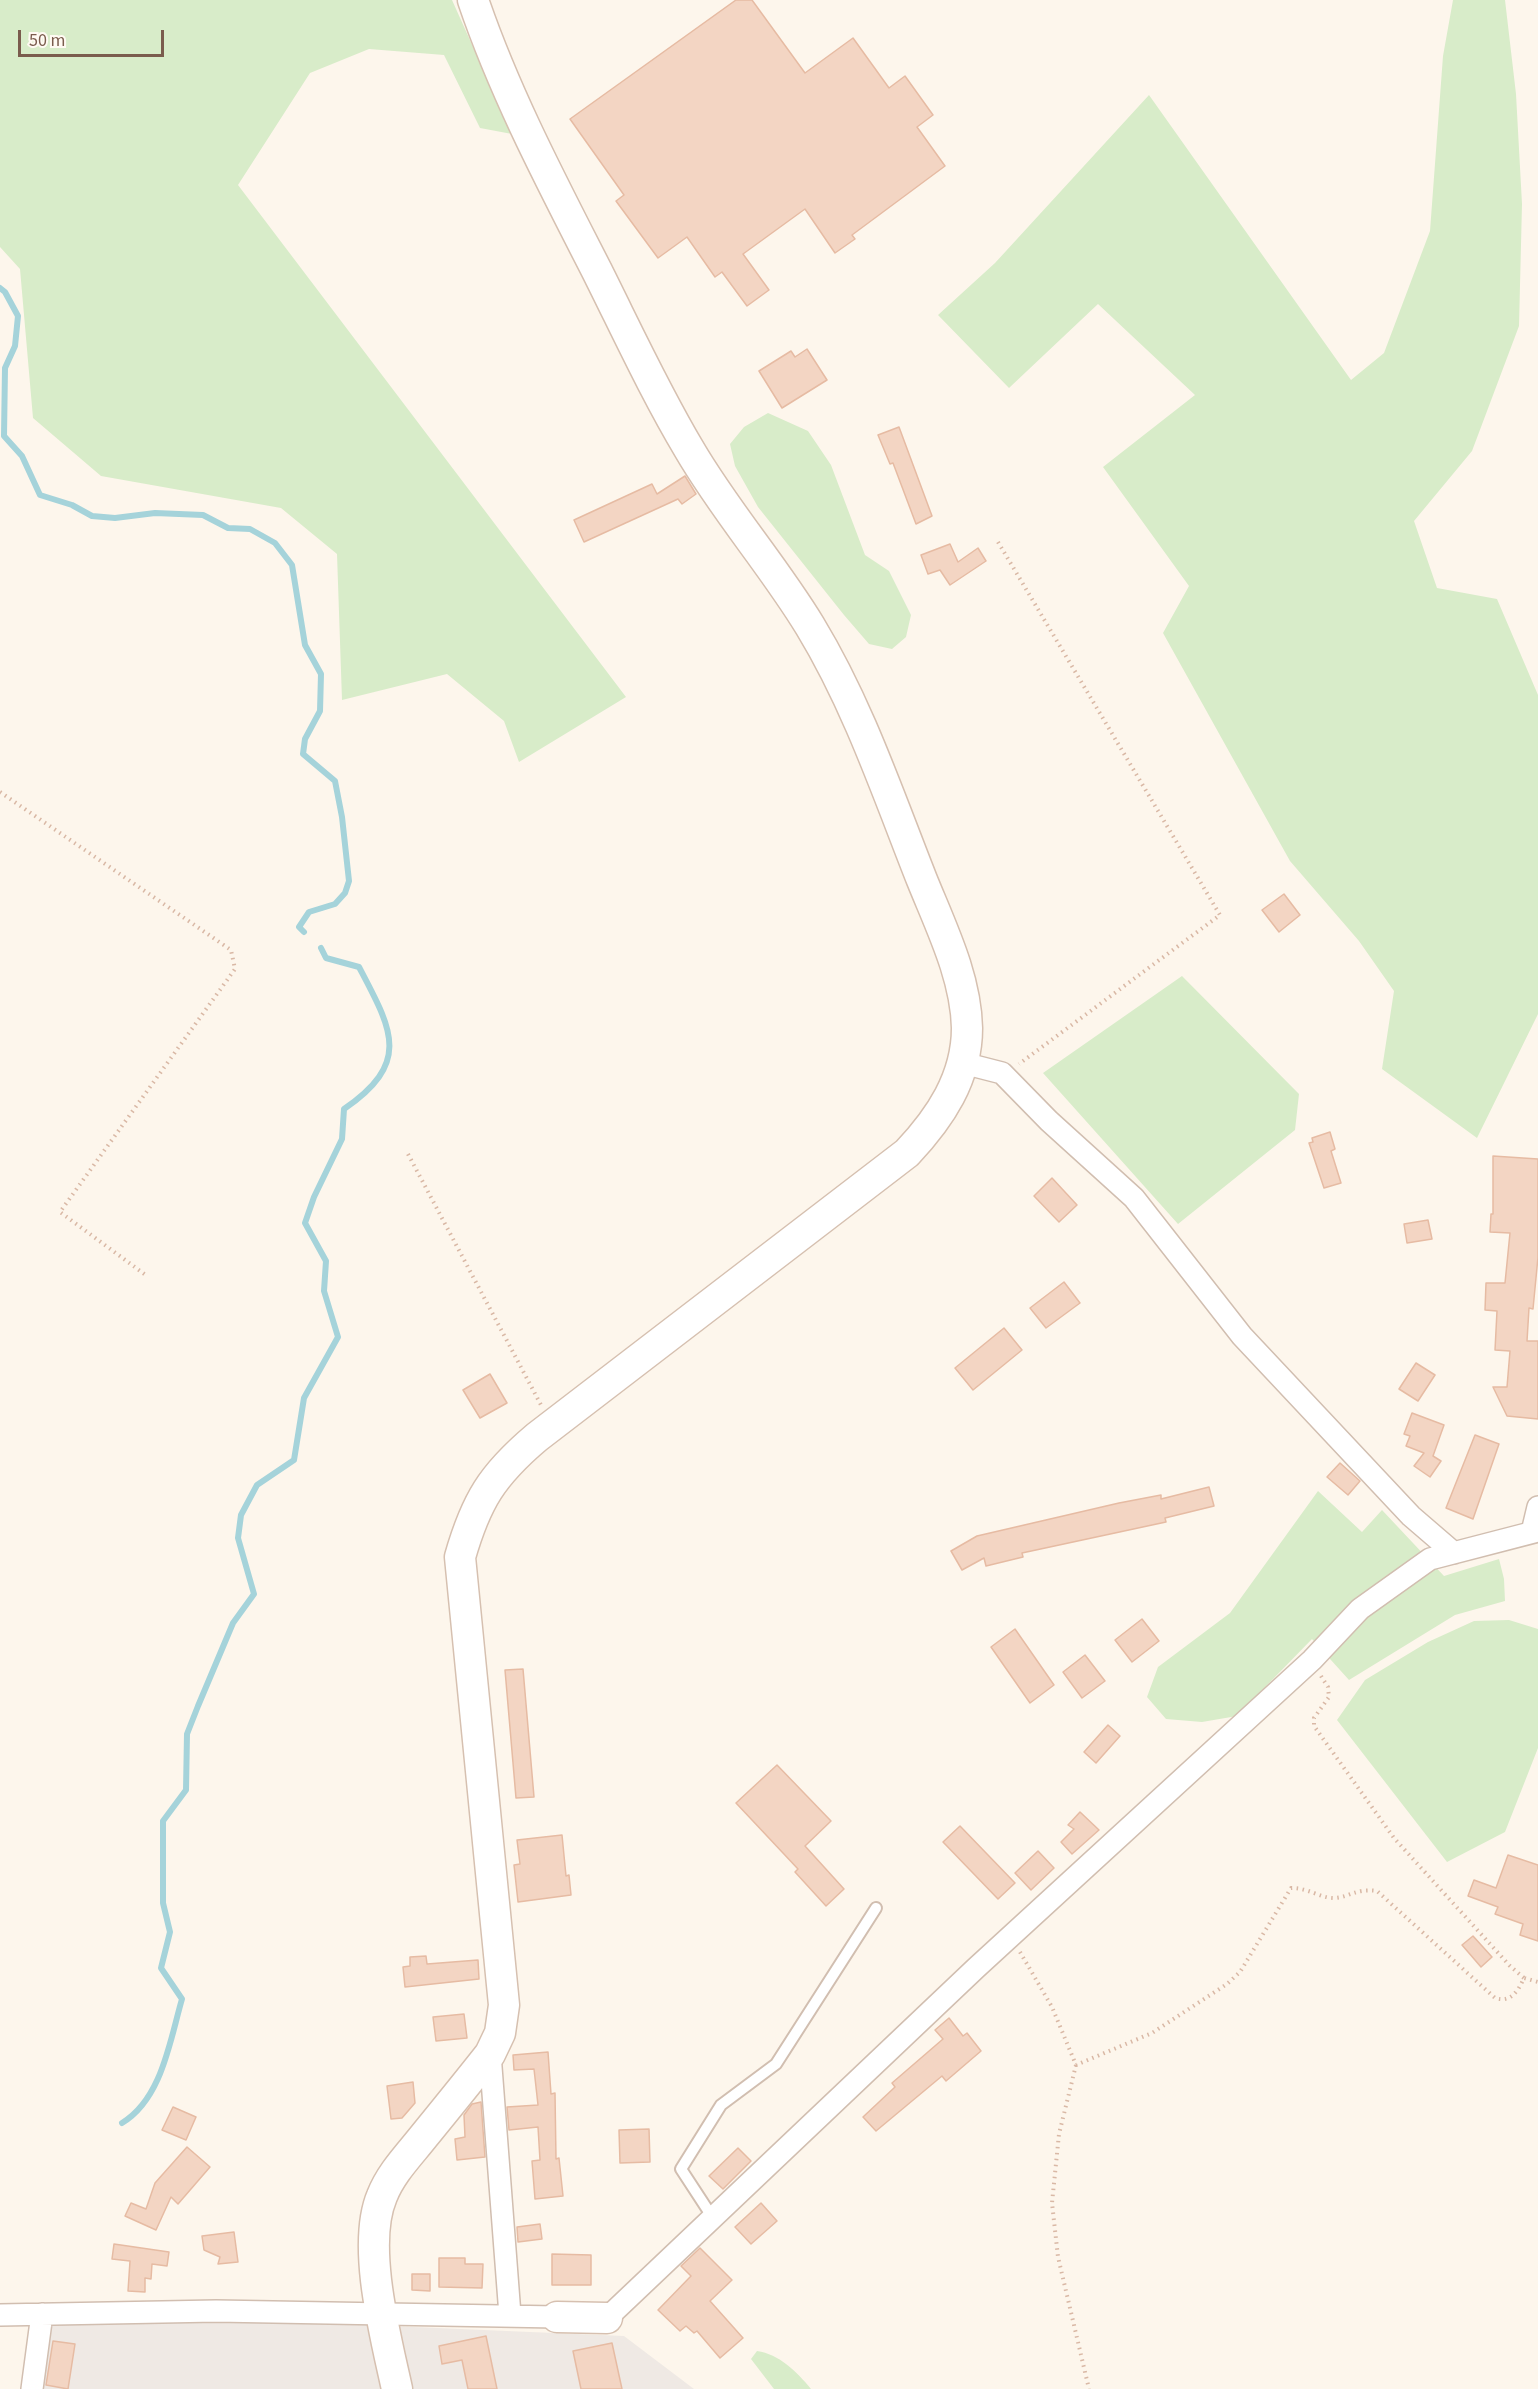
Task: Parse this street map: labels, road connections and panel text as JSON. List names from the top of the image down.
{
  "scale_bar": "50 m"
}
